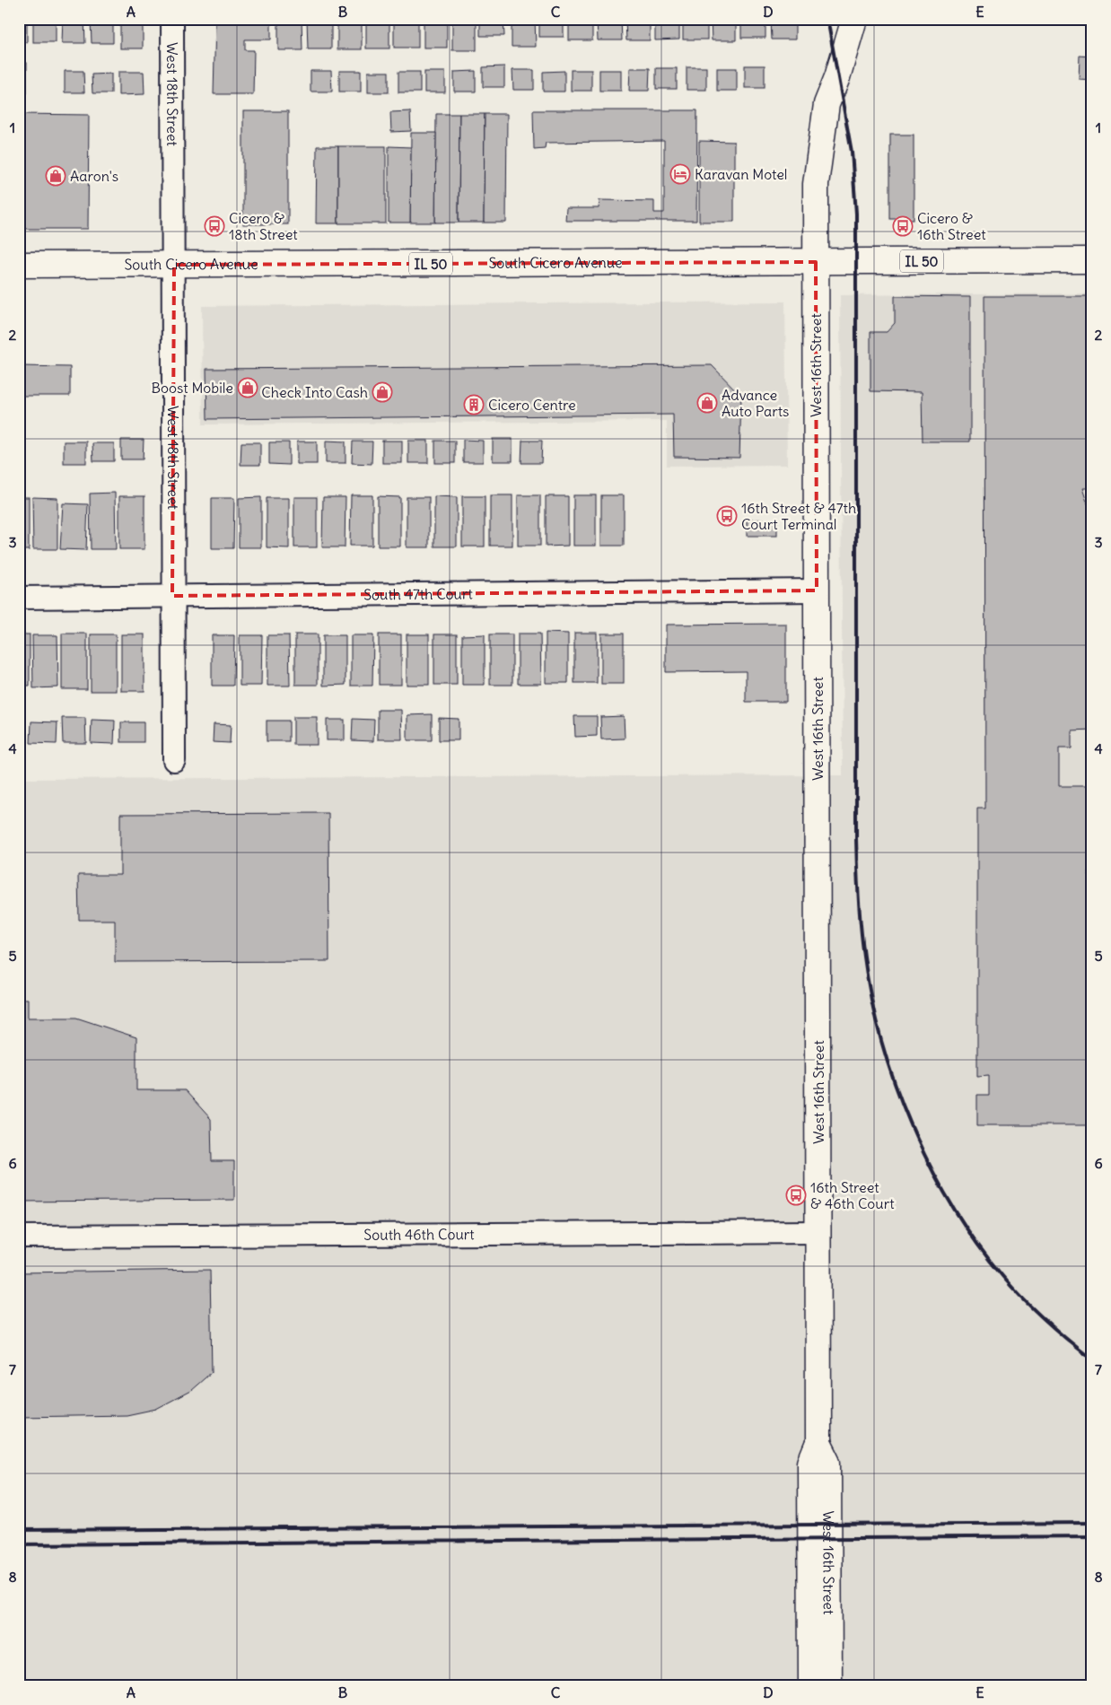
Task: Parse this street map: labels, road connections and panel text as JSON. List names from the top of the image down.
{
  "streets": {
    "street": [
      "West 18th Street",
      "IL 50",
      "South Cicero Avenue",
      "West 16th Street",
      "South 47th Court",
      "South 46th Court"
    ]
  },
  "crossings": [
    ["West 18th Street", "South Cicero Avenue"],
    ["West 18th Street", "South 47th Court"],
    ["South Cicero Avenue", "West 16th Street"],
    ["West 16th Street", "South 47th Court"],
    ["West 16th Street", "South 46th Court"]
  ],
  "places": {
    "hotel": ["Karavan Motel"],
    "shop": [
      "Aaron's",
      "Boost Mobile",
      "Check Into Cash",
      "Advance Auto Parts"
    ],
    "bus stop": [
      "Cicero & 18th Street",
      "Cicero & 16th Street",
      "16th Street & 47th Court Terminal",
      "16th Street & 46th Court"
    ],
    "building": ["Cicero Centre"]
  },
  "grid": {
    "columns": [
      "A",
      "B",
      "C",
      "D",
      "E"
    ],
    "rows": [
      "1",
      "2",
      "3",
      "4",
      "5",
      "6",
      "7",
      "8"
    ]
  }
}
